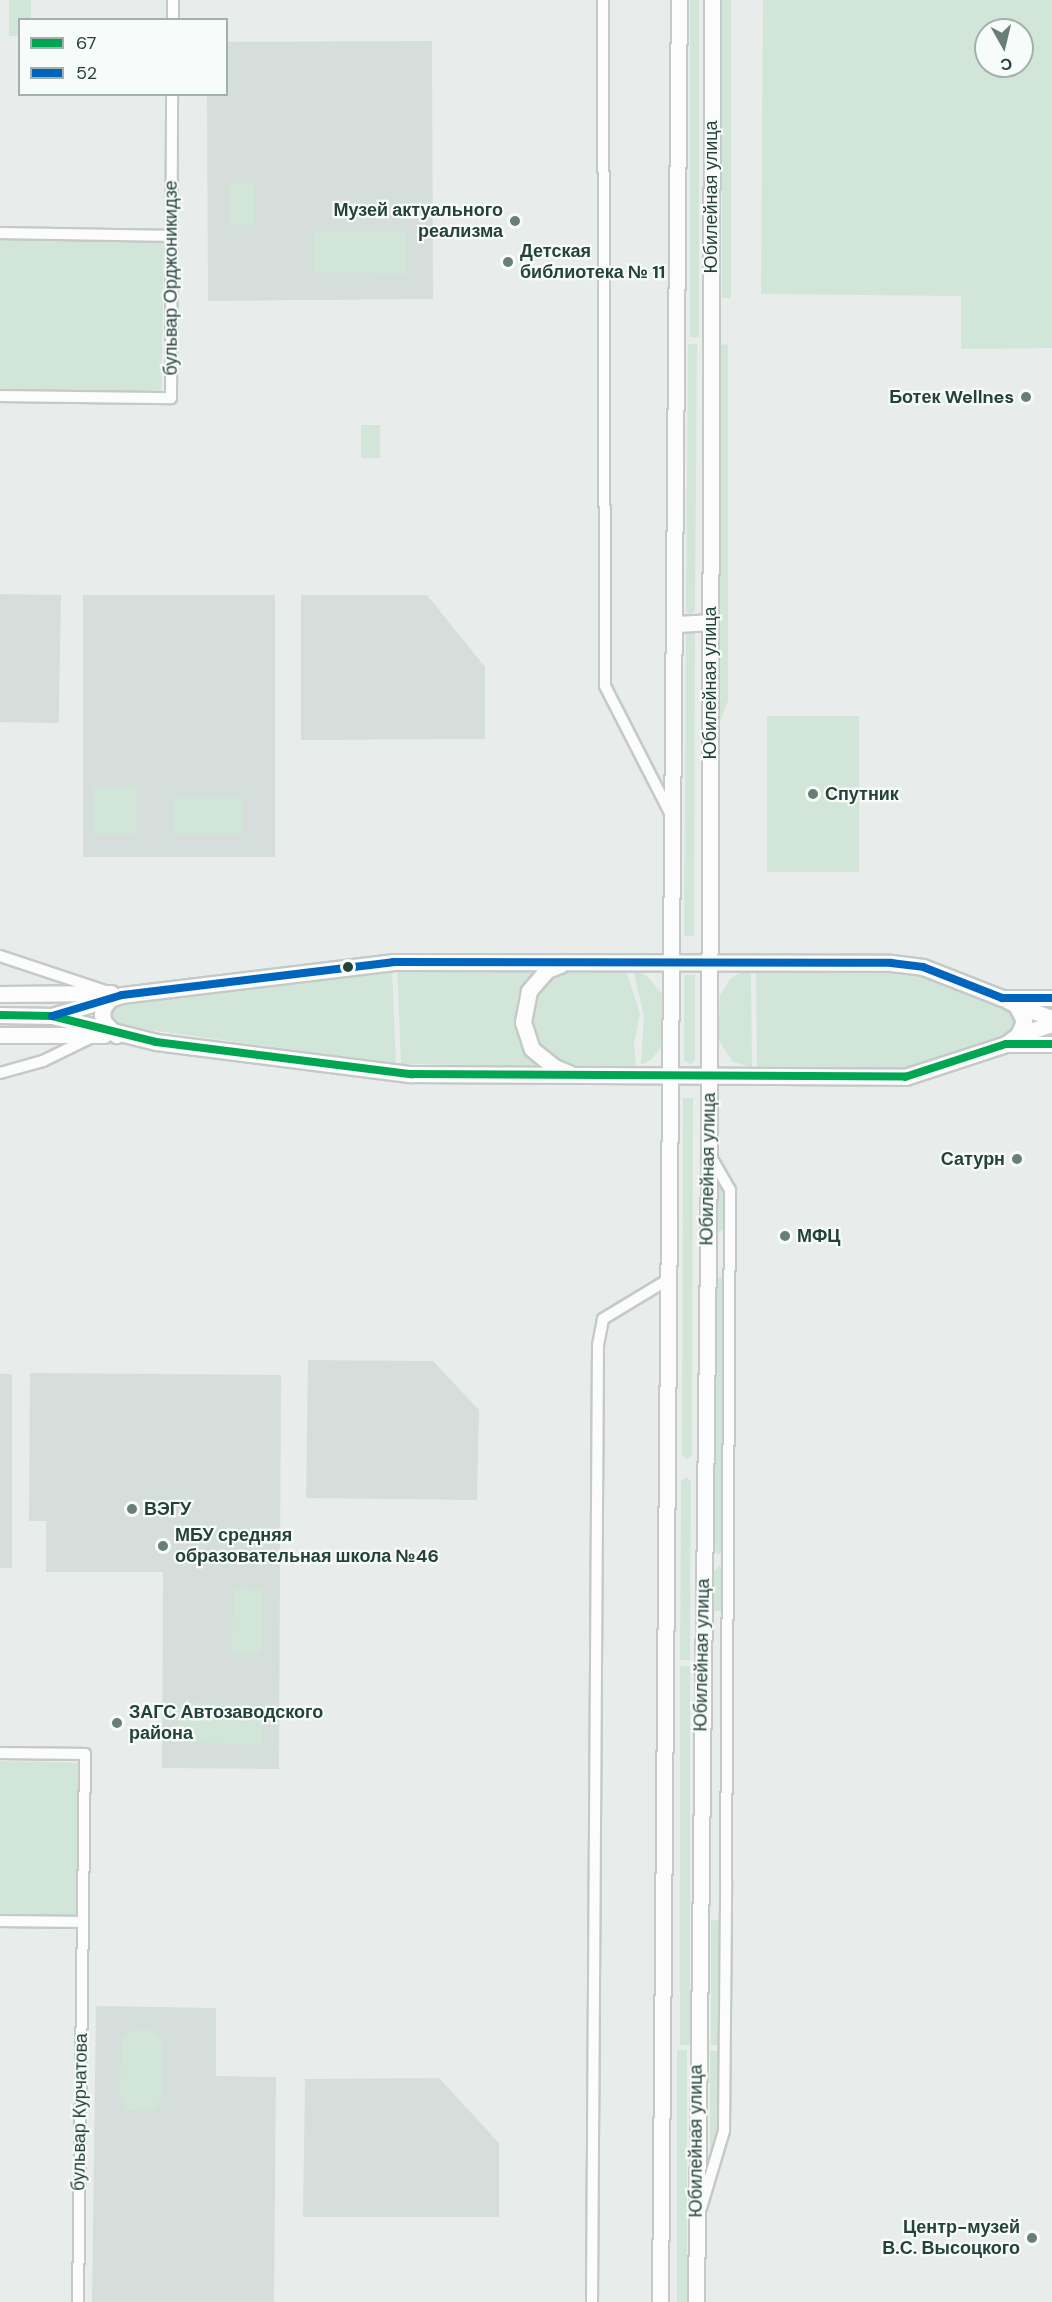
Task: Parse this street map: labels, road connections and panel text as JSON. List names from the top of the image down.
{
  "streets": {
    "main road": ["Юбилейная улица"],
    "street": ["бульвар Орджоникидзе", "бульвар Курчатова"]
  },
  "places": [
    "Музей актуального реализма",
    "Детская библиотека № 11",
    "Ботек Wellnes",
    "Спутник",
    "Сатурн",
    "МФЦ",
    "ВЭГУ",
    "МБУ средняя образовательная школа №46",
    "ЗАГС Автозаводского района",
    "Центр-музей В.С. Высоцкого"
  ],
  "lines": ["transit line 52", "transit line 67"],
  "legend": ["67", "52"],
  "north": "bottom"
}
